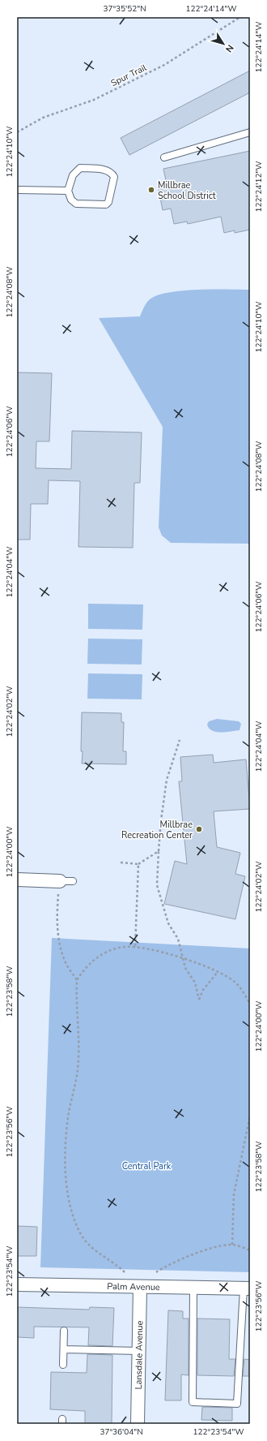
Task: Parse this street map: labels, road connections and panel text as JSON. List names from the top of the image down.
{
  "streets": {
    "street": ["Palm Avenue", "Lansdale Avenue"],
    "path": ["Spur Trail"]
  },
  "crossings": [
    ["Palm Avenue", "Lansdale Avenue"]
  ],
  "parks": ["Central Park"],
  "places": ["Millbrae School District", "Millbrae Recreation Center"],
  "north": "bottom right",
  "coordinates": [
    "37°35'52\"N",
    "122°24'14\"W",
    "122°24'10\"W",
    "122°24'12\"W",
    "122°24'08\"W",
    "122°24'06\"W",
    "122°24'04\"W",
    "122°24'02\"W",
    "122°24'00\"W",
    "122°23'58\"W",
    "122°23'56\"W",
    "122°23'54\"W",
    "37°36'04\"N"
  ]
}
